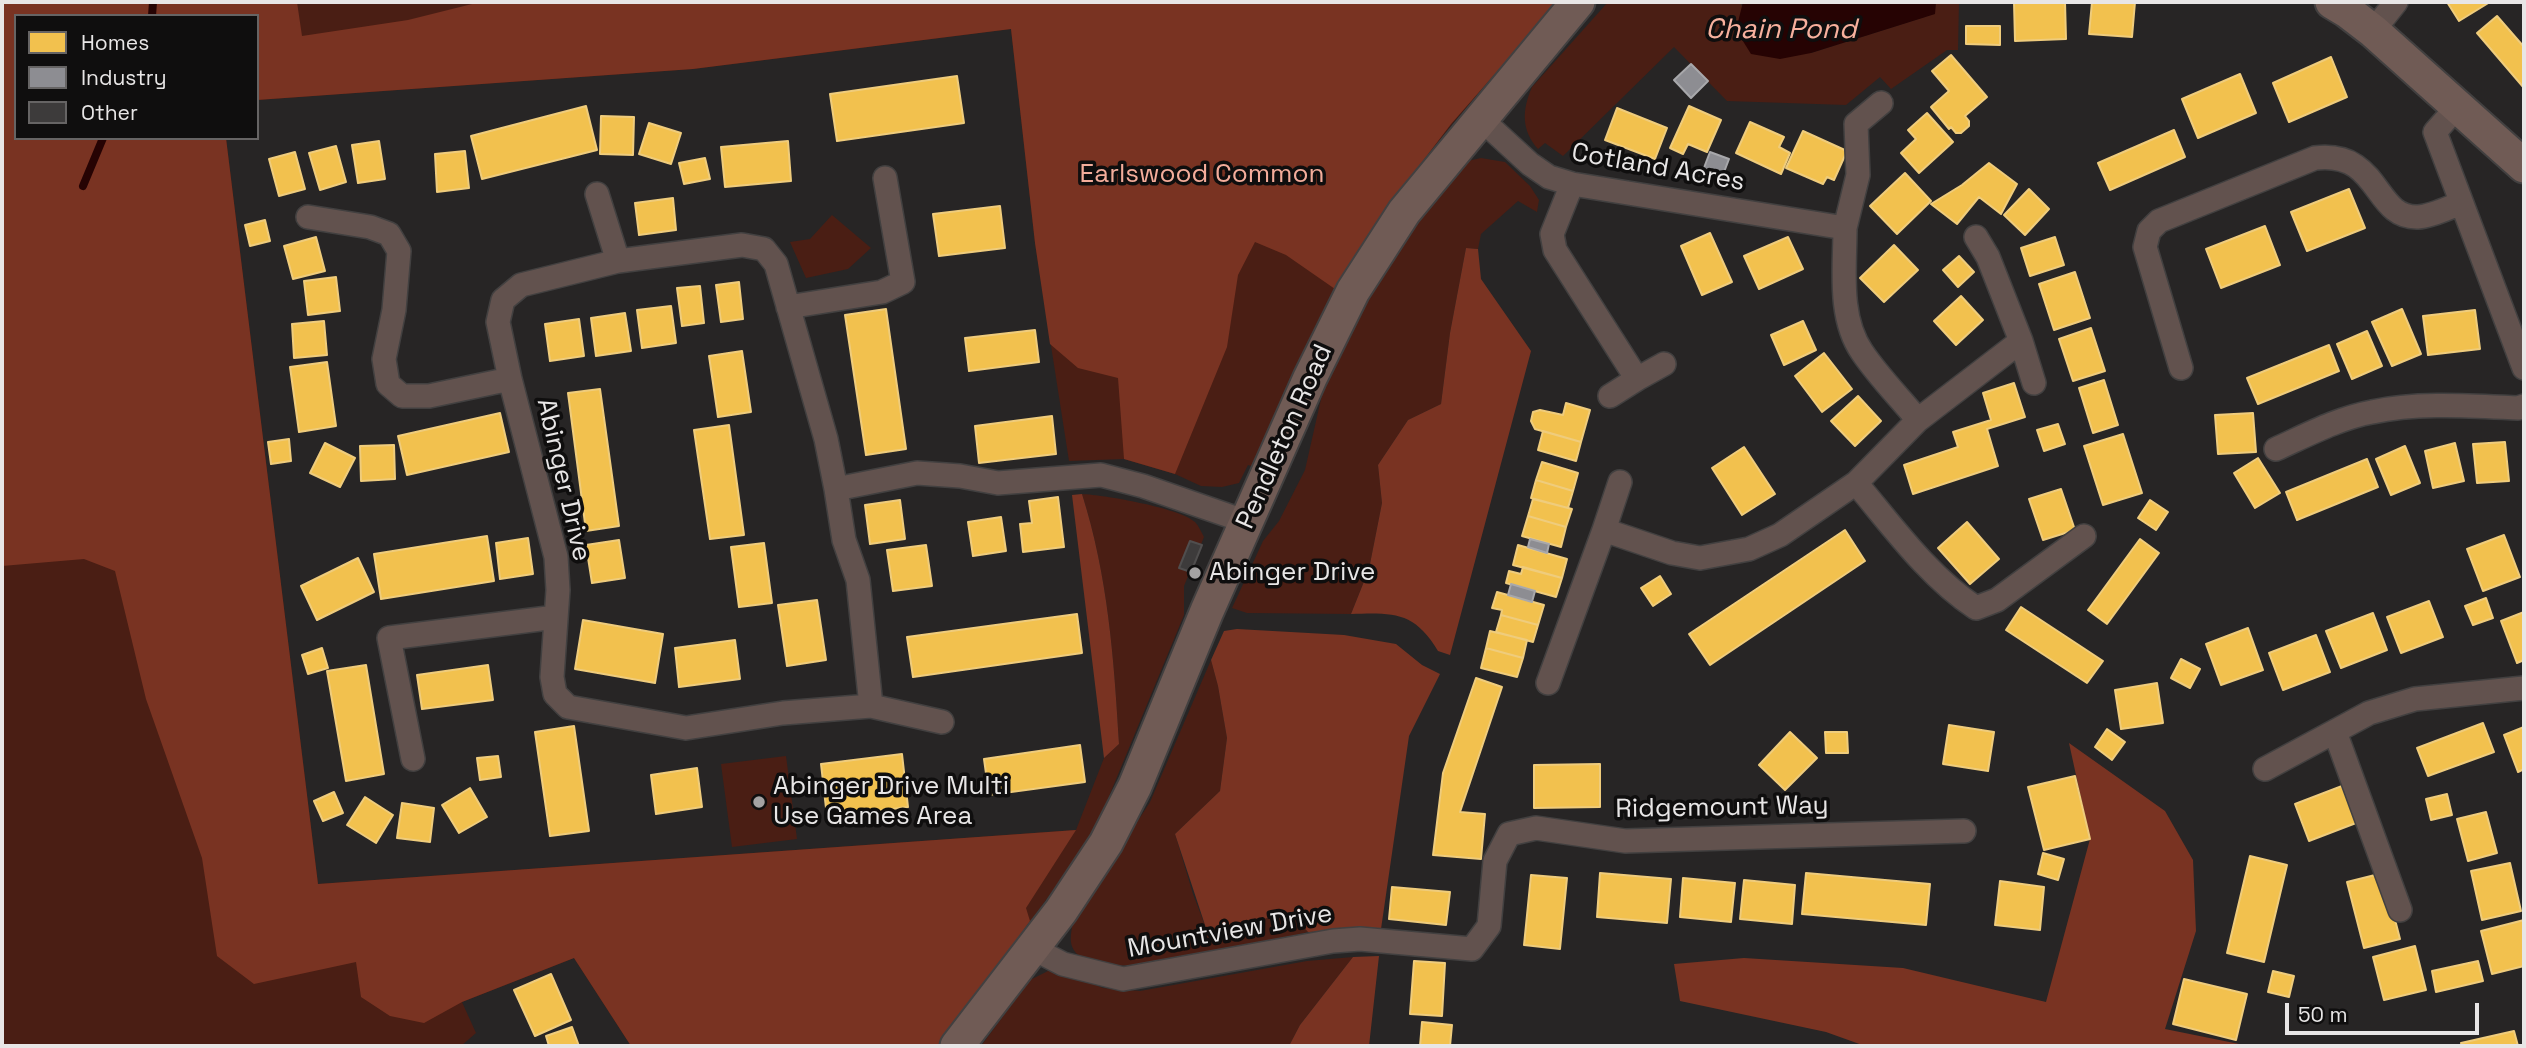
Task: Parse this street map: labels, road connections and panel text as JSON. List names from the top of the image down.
{
  "streets": {
    "street": [
      "Cotland Acres",
      "Pendleton Road",
      "Abinger Drive",
      "Ridgemount Way",
      "Mountview Drive"
    ]
  },
  "crossings": [
    ["Cotland Acres", "Pendleton Road"],
    ["Pendleton Road", "Mountview Drive"],
    ["Ridgemount Way", "Mountview Drive"]
  ],
  "water": ["Chain Pond"],
  "parks": ["Earlswood Common"],
  "places": ["Abinger Drive", "Abinger Drive Multi Use Games Area"],
  "legend": ["Homes", "Industry", "Other"],
  "scale_bar": "50 m"
}
